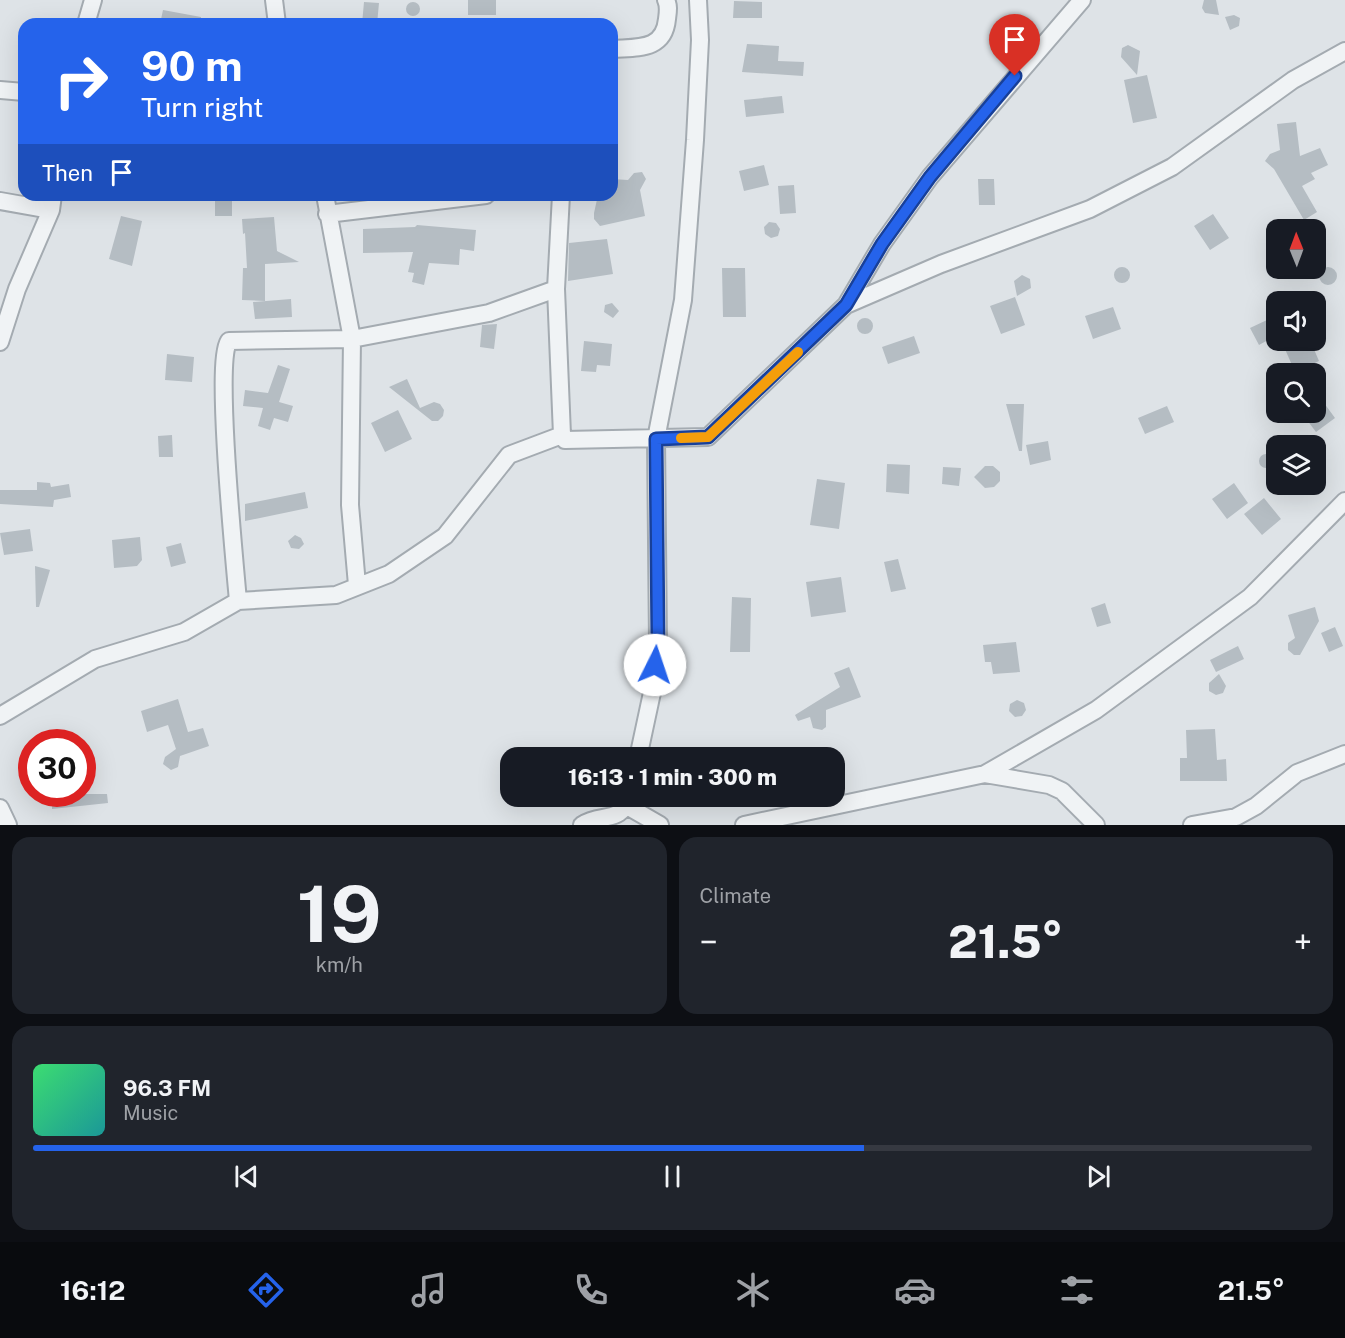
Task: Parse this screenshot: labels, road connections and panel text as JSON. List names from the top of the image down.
{
  "north": "top",
  "page": {
    "turn": ["90 m", "Turn right"],
    "then": "Then",
    "limit": "30",
    "trip": "16:13 · 1 min · 300 m",
    "tile": [
      ["19", "km/h"],
      "Climate"
    ],
    "heat": ["−", "21.5°", "+"],
    "song": ["96.3 FM", "Music"],
    "tabs": ["16:12", "21.5°"]
  }
}
